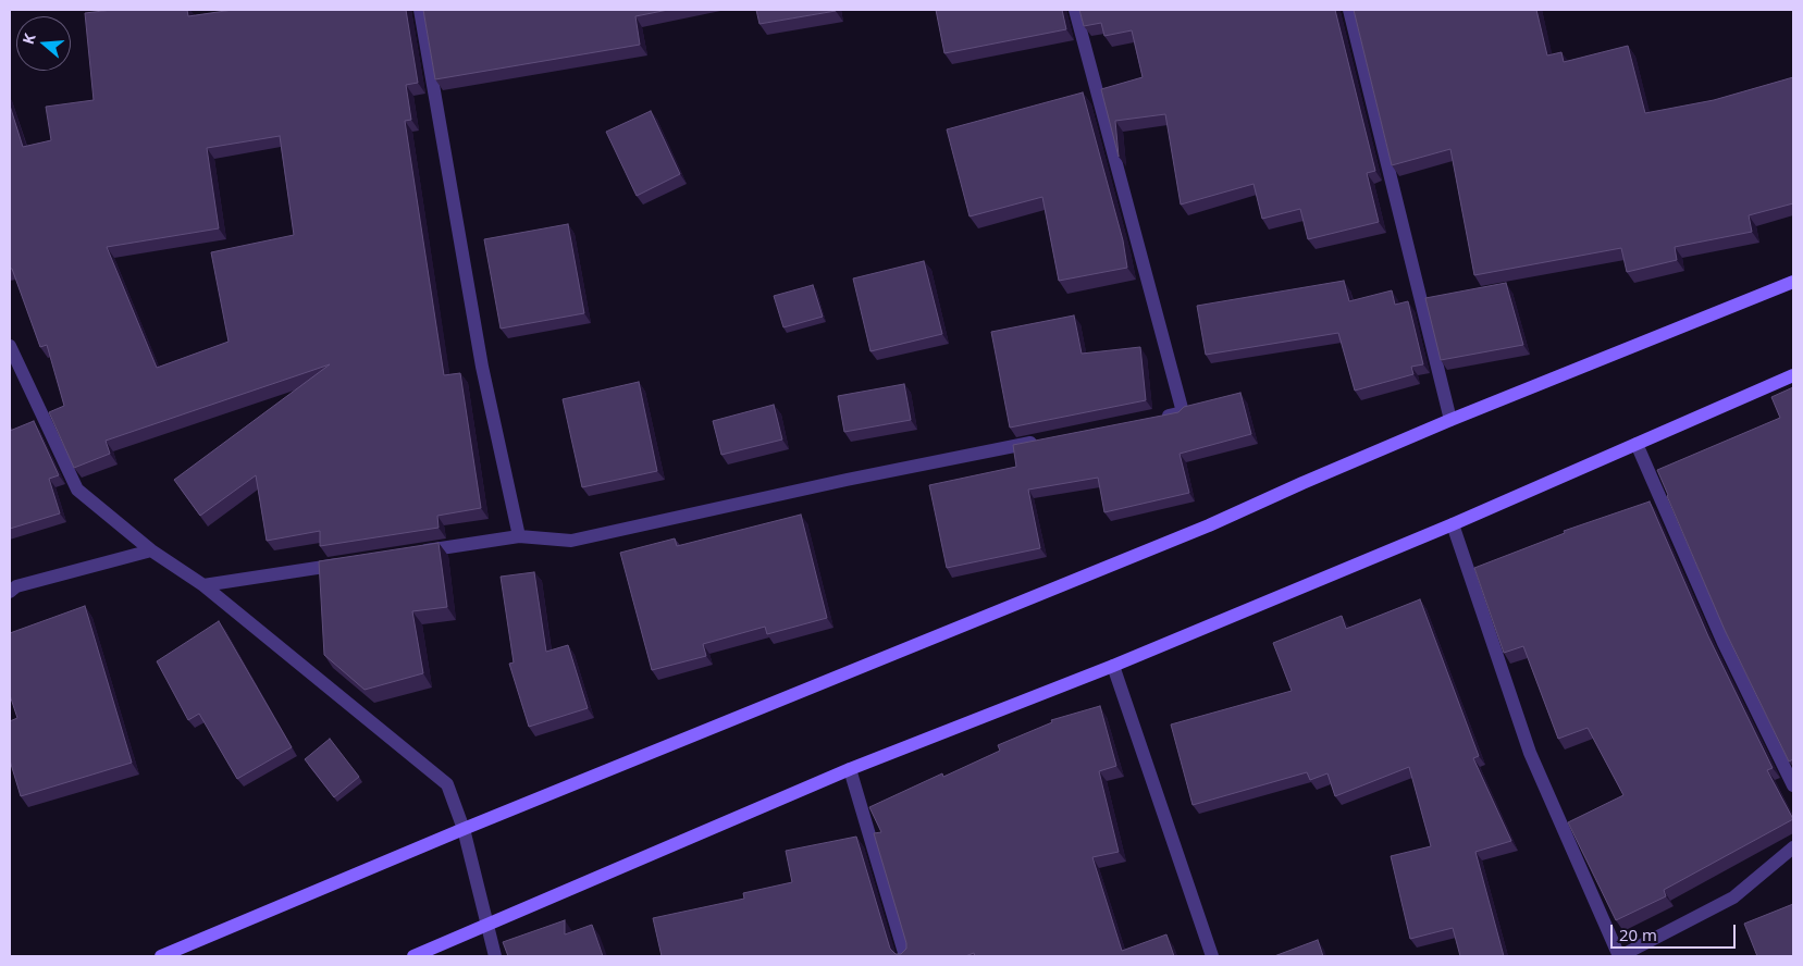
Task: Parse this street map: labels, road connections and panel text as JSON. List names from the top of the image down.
{
  "scale_bar": "20 m",
  "north": "left"
}
